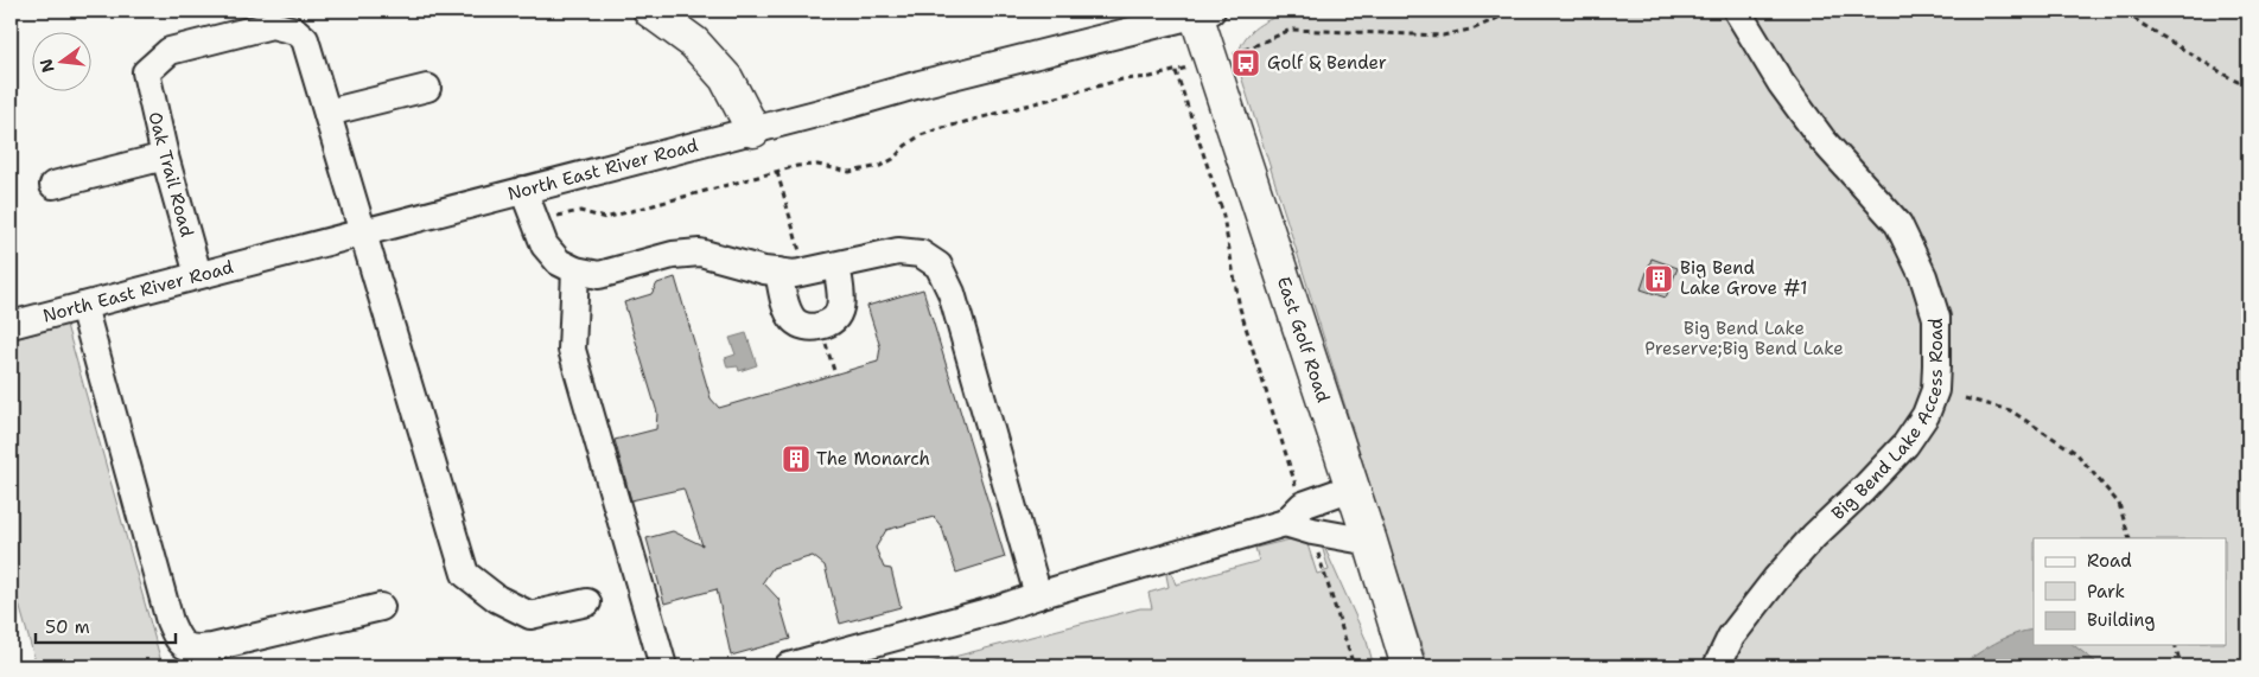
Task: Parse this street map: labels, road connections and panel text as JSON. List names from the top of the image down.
{
  "streets": {
    "main road": ["East Golf Road"],
    "street": ["North East River Road", "Oak Trail Road", "Big Bend Lake Access Road"]
  },
  "crossings": [
    ["North East River Road", "Oak Trail Road"],
    ["North East River Road", "East Golf Road"]
  ],
  "parks": ["Big Bend Lake Preserve;Big Bend Lake"],
  "places": {
    "bus stop": ["Golf & Bender"],
    "building": ["Big Bend Lake Grove #1", "The Monarch"]
  },
  "legend": ["Road", "Park", "Building"],
  "scale_bar": "50 m",
  "north": "left"
}
